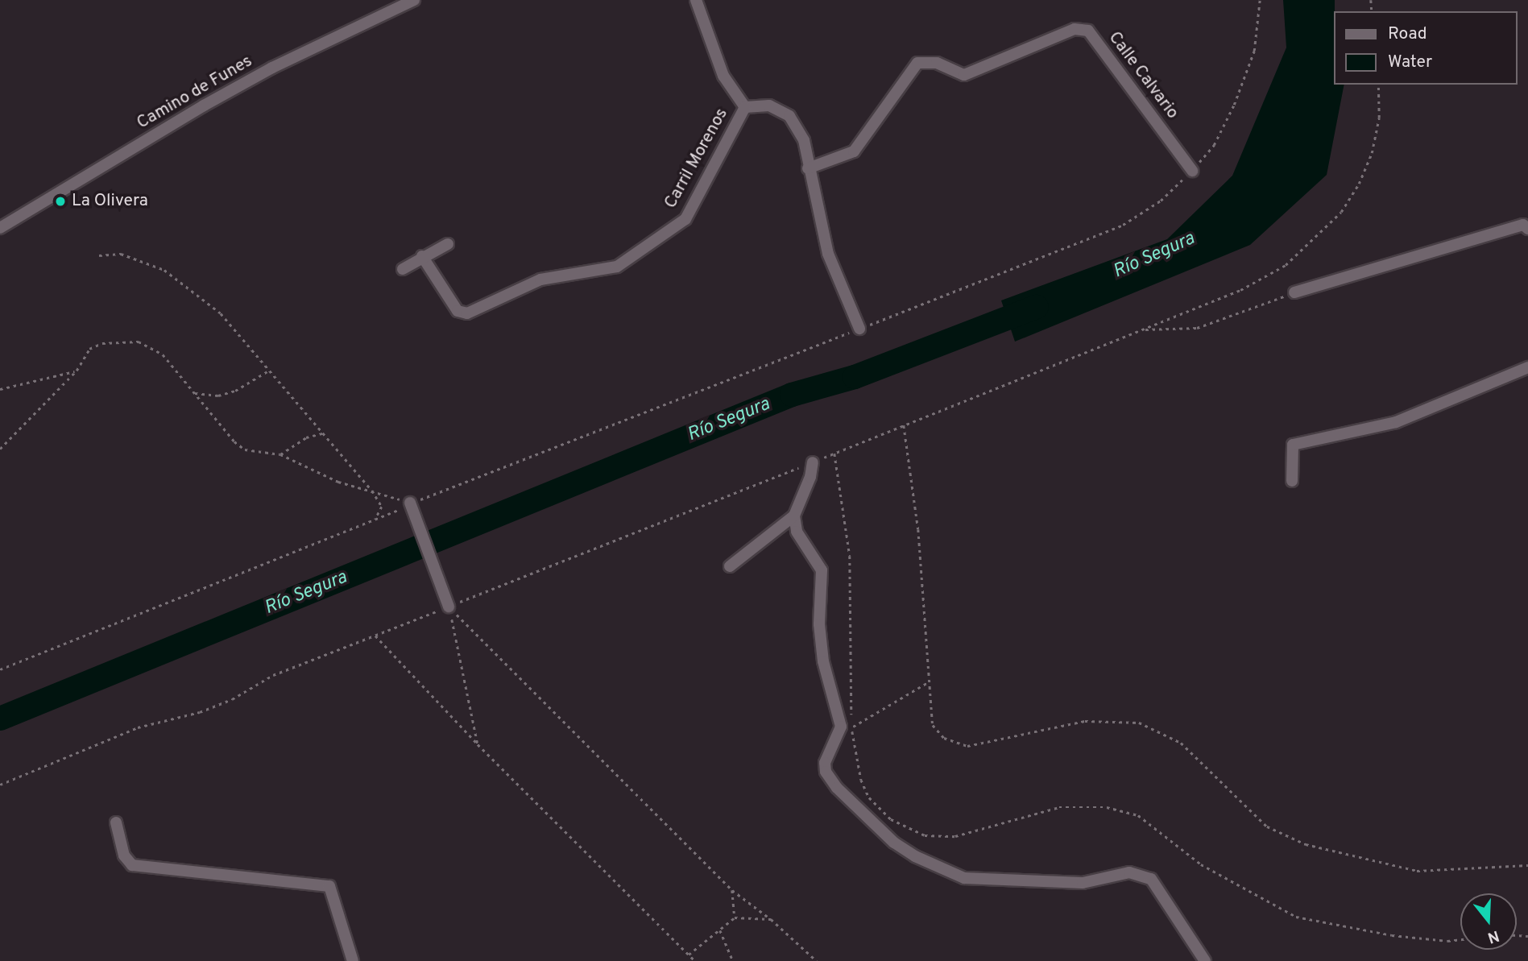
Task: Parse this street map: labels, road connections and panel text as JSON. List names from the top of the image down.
{
  "streets": {
    "street": ["Calle Calvario", "Camino de Funes", "Carril Morenos"]
  },
  "water": ["Río Segura"],
  "places": ["La Olivera"],
  "legend": ["Road", "Water"],
  "north": "bottom"
}
